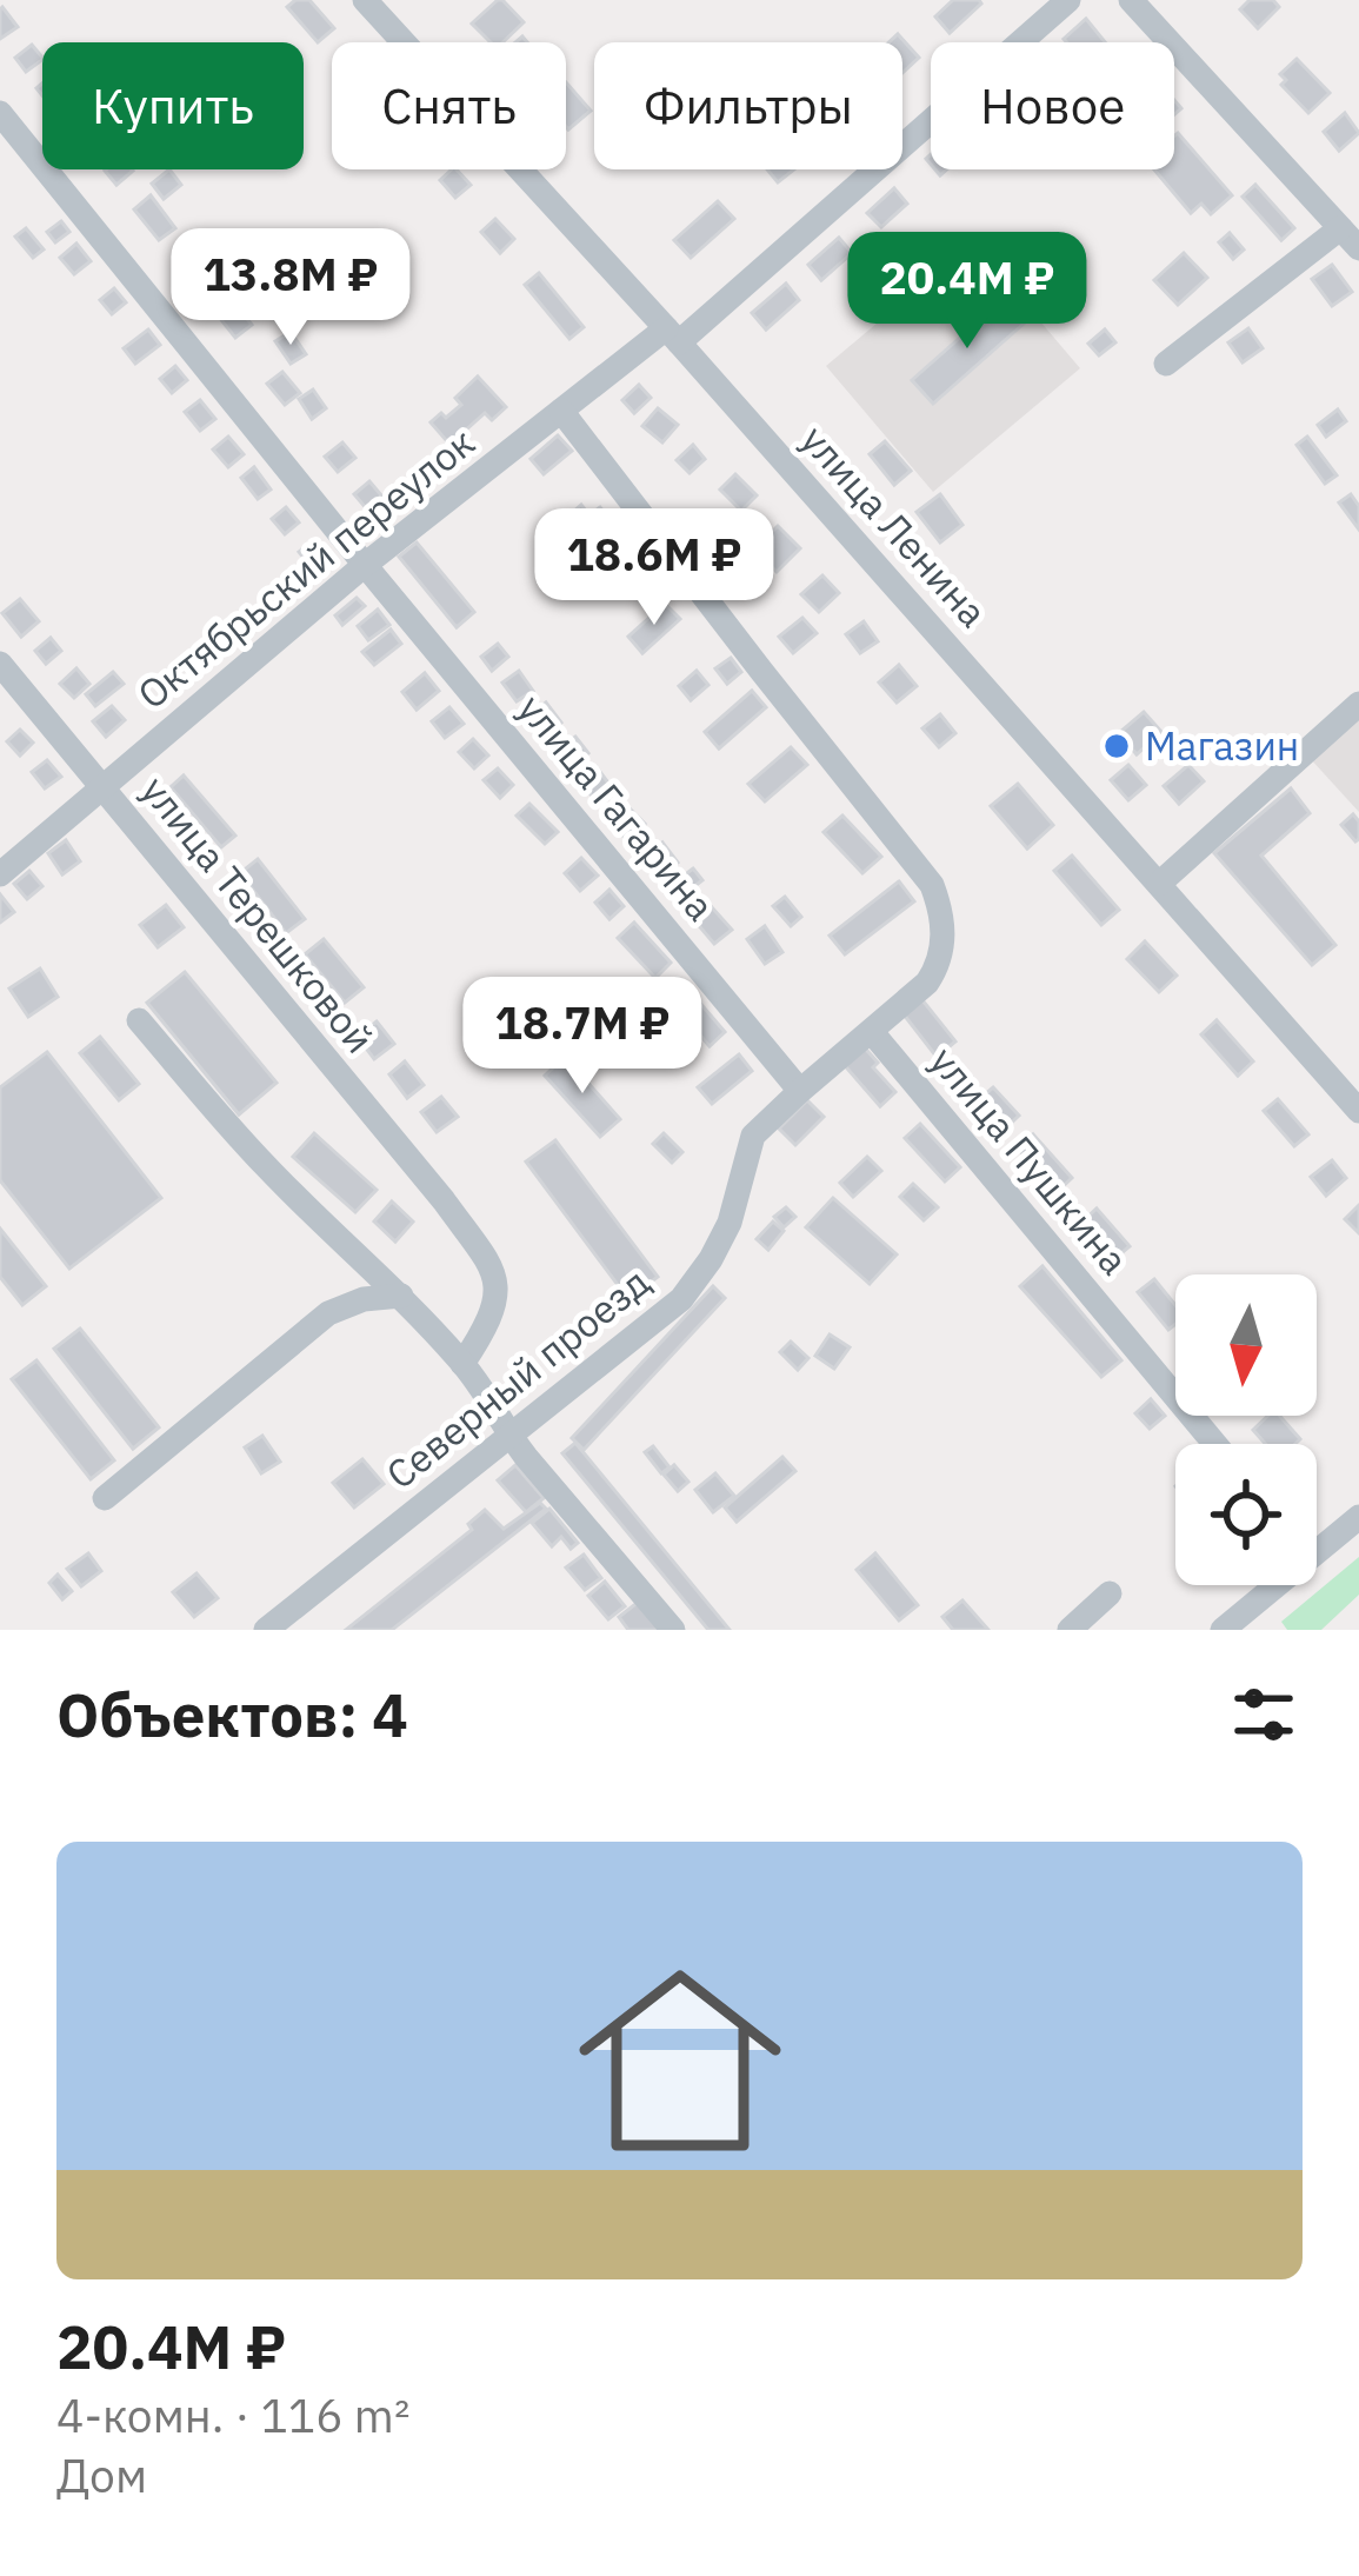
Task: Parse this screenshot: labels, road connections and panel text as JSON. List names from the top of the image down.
{
  "streets": {
    "street": [
      "улица Ленина",
      "Октябрьский переулок",
      "улица Гагарина",
      "улица Терешковой",
      "улица Пушкина",
      "Северный проезд"
    ]
  },
  "crossings": [
    ["улица Ленина", "Октябрьский переулок"],
    ["Октябрьский переулок", "улица Гагарина"],
    ["Октябрьский переулок", "улица Терешковой"],
    ["Октябрьский переулок", "Северный проезд"],
    ["улица Гагарина", "Северный проезд"],
    ["улица Пушкина", "Северный проезд"]
  ],
  "places": ["Магазин"],
  "north": "bottom",
  "page": {
    "chip": [
      "Купить",
      "Снять",
      "Фильтры",
      "Новое"
    ],
    "price": [
      "13.8M ₽",
      "20.4M ₽",
      "18.6M ₽",
      "18.7M ₽"
    ],
    "heading": "Объектов: 4",
    "list": [
      {
        "name": "20.4M ₽",
        "note": "4-комн. · 116 m² · Дом"
      }
    ]
  }
}
